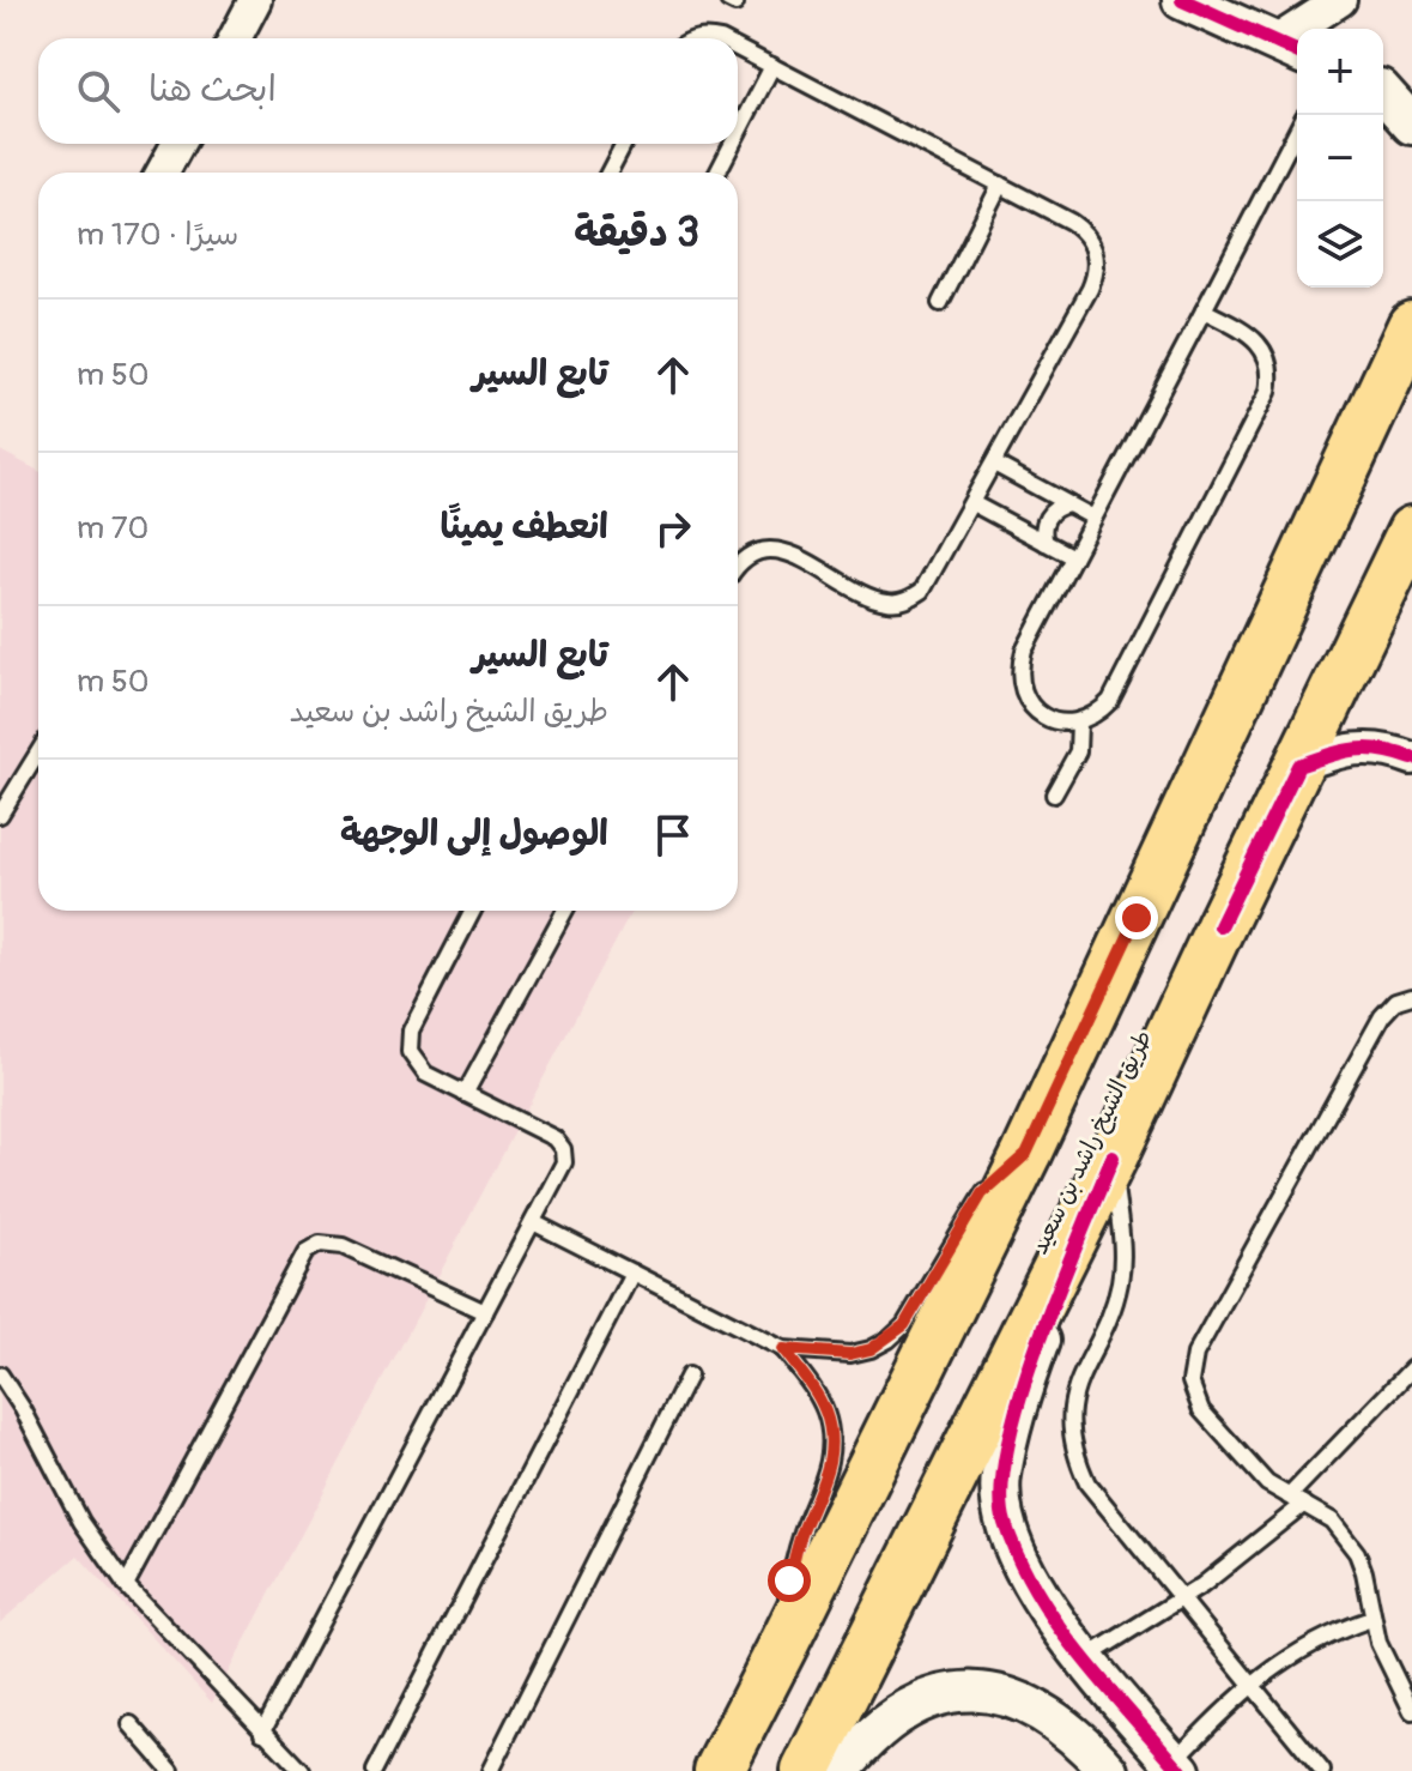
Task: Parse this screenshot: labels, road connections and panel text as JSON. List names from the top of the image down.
{
  "streets": {
    "main road": ["طريق الشيخ راشد بن سعيد"]
  },
  "page": {
    "map_buttons": ["+", "−"],
    "search": "ابحث هنا",
    "heading": ["3 دقيقة", "سيرًا · 170 m"],
    "list": [
      ["تابع السير", "50 m"],
      ["انعطف يمينًا", "70 m"],
      ["تابع السير", "طريق الشيخ راشد بن سعيد", "50 m"],
      "الوصول إلى الوجهة"
    ]
  }
}
